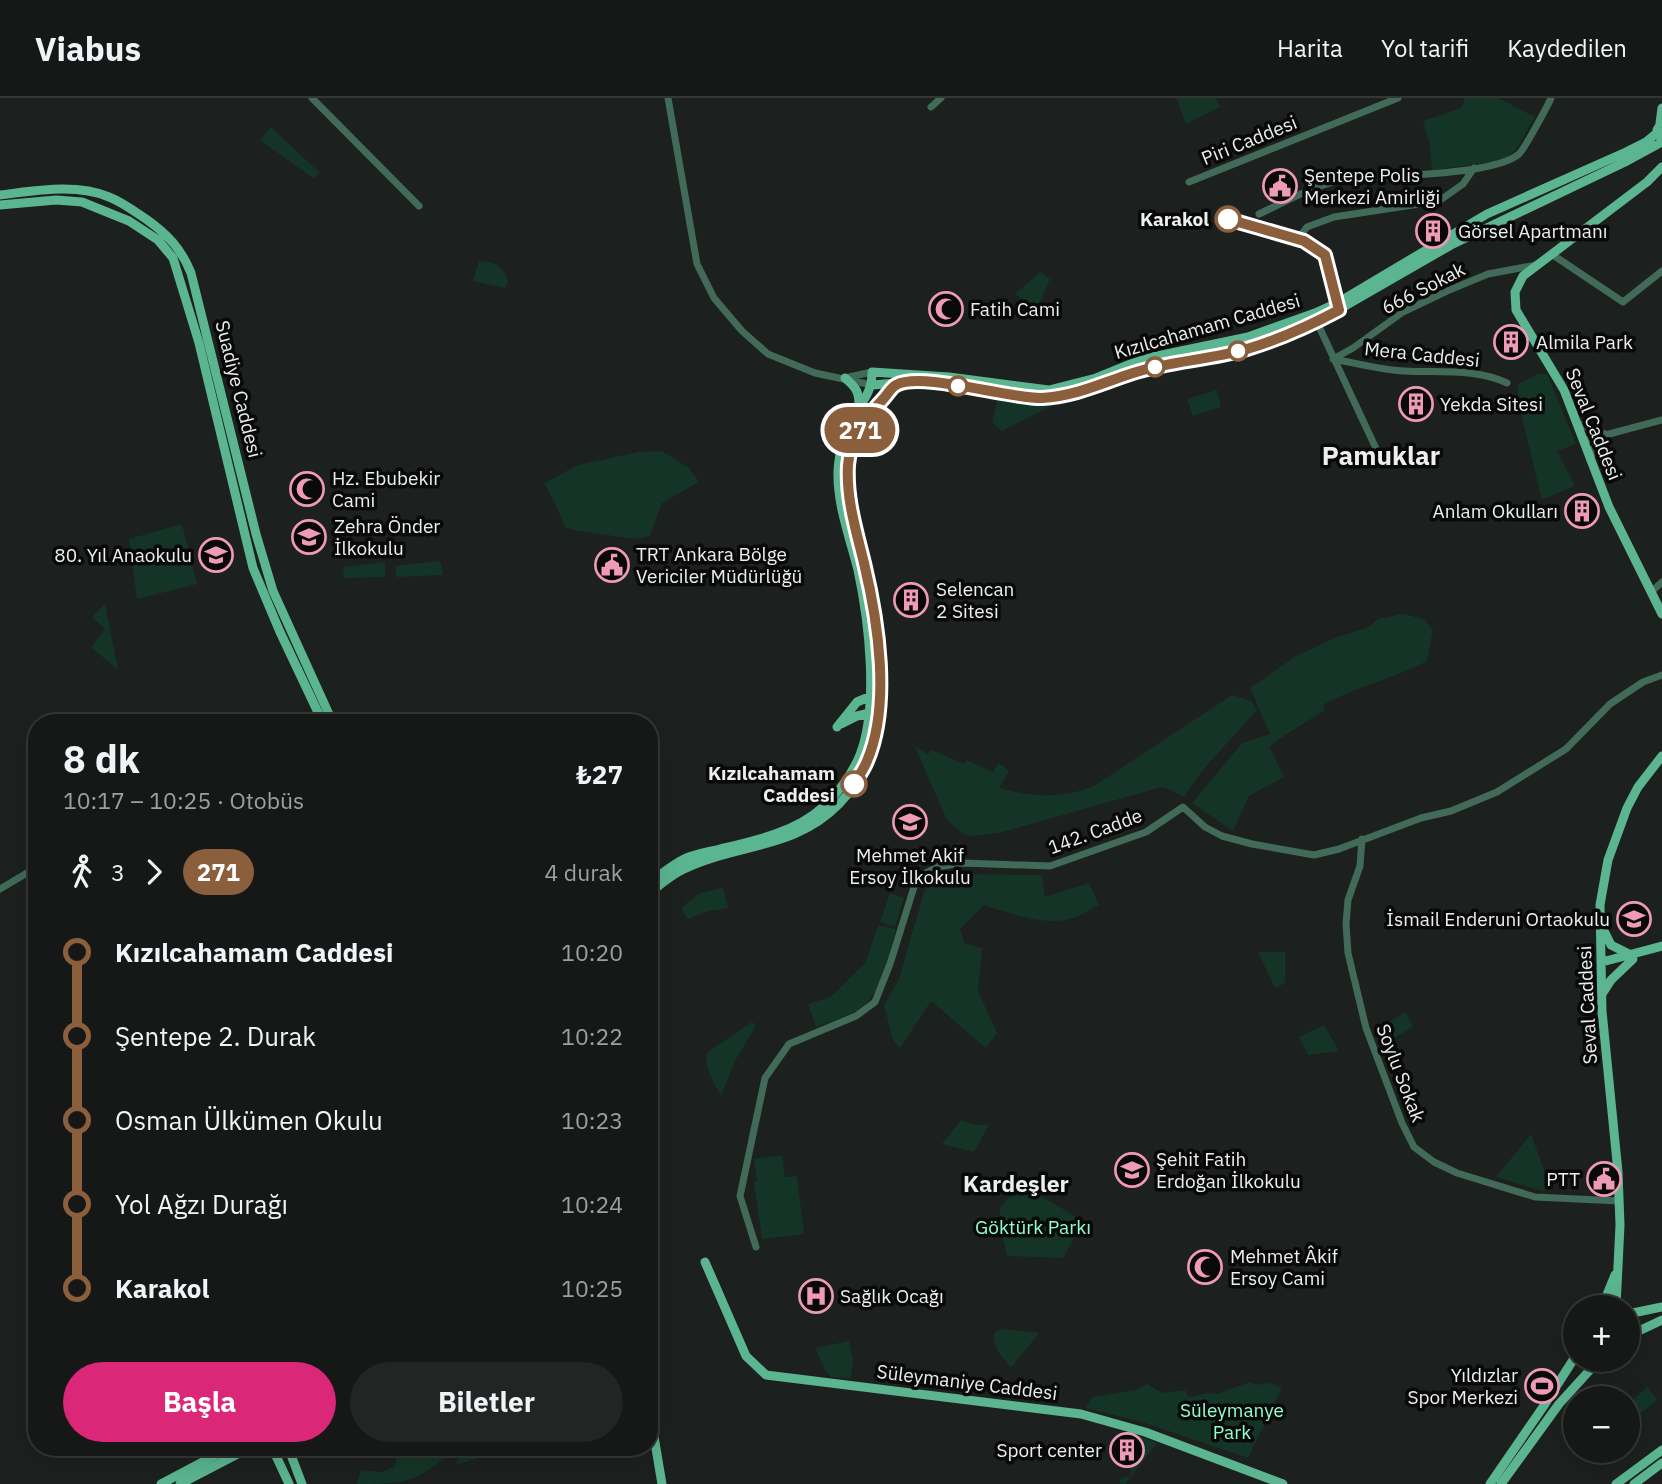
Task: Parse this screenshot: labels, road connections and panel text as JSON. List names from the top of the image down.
{
  "streets": {
    "main road": [
      "Kızılcahamam Caddesi",
      "Suadiye Caddesi",
      "Seval Caddesi",
      "Süleymaniye Caddesi"
    ],
    "street": [
      "Piri Caddesi",
      "666 Sokak",
      "Mera Caddesi",
      "142. Cadde",
      "Soylu Sokak"
    ]
  },
  "crossings": [
    ["666 Sokak", "Mera Caddesi"],
    ["666 Sokak", "Seval Caddesi"],
    ["Seval Caddesi", "Soylu Sokak"],
    ["142. Cadde", "Soylu Sokak"]
  ],
  "districts": ["Pamuklar", "Kardeşler"],
  "parks": ["Göktürk Parkı", "Süleymanye Park"],
  "places": {
    "public building": ["Şentepe Polis Merkezi Amirliği", "TRT Ankara Bölge Vericiler Müdürlüğü", "PTT"],
    "other": ["Karakol", "Kızılcahamam Caddesi"],
    "building": [
      "Görsel Apartmanı",
      "Almila Park",
      "Yekda Sitesi",
      "Anlam Okulları",
      "Selencan 2 Sitesi",
      "Sport center"
    ],
    "mosque": ["Fatih Cami", "Hz. Ebubekir Cami", "Mehmet Âkif Ersoy Cami"],
    "school or university": [
      "Zehra Önder İlkokulu",
      "80. Yıl Anaokulu",
      "Mehmet Akif Ersoy İlkokulu",
      "İsmail Enderuni Ortaokulu",
      "Şehit Fatih Erdoğan İlkokulu"
    ],
    "hospital": ["Sağlık Ocağı"],
    "sports": ["Yıldızlar Spor Merkezi"]
  },
  "lines": ["bus line 271"],
  "page": {
    "header": "Viabus",
    "nav": ["Harita", "Yol tarifi", "Kaydedilen"],
    "on_map": "271",
    "heading": ["8 dk", "10:17 – 10:25 · Otobüs", "₺27"],
    "legs": ["3", "271", "4 durak"],
    "list": [
      {
        "name": "Kızılcahamam Caddesi",
        "value": "10:20"
      },
      {
        "name": "Şentepe 2. Durak",
        "value": "10:22"
      },
      {
        "name": "Osman Ülkümen Okulu",
        "value": "10:23"
      },
      {
        "name": "Yol Ağzı Durağı",
        "value": "10:24"
      },
      {
        "name": "Karakol",
        "value": "10:25"
      }
    ],
    "map_buttons": ["+", "−"],
    "buttons": ["Başla", "Biletler"]
  }
}
